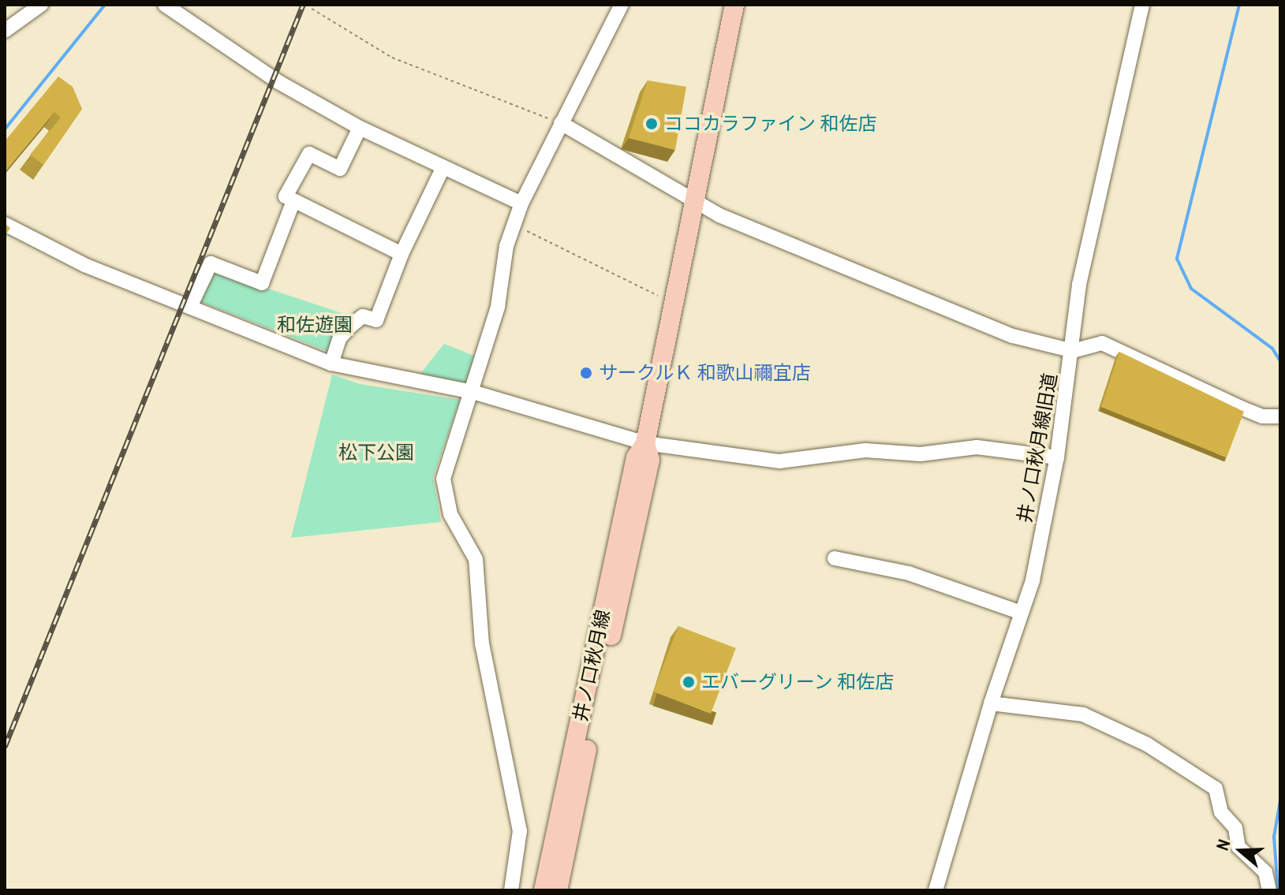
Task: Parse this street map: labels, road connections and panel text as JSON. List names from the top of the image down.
{
  "streets": {
    "main road": ["井ノ口秋月線"],
    "street": ["井ノ口秋月線旧道"]
  },
  "parks": ["和佐遊園", "松下公園"],
  "places": ["ココカラファイン 和佐店", "サークルＫ 和歌山禰宜店", "エバーグリーン 和佐店"],
  "north": "left"
}
